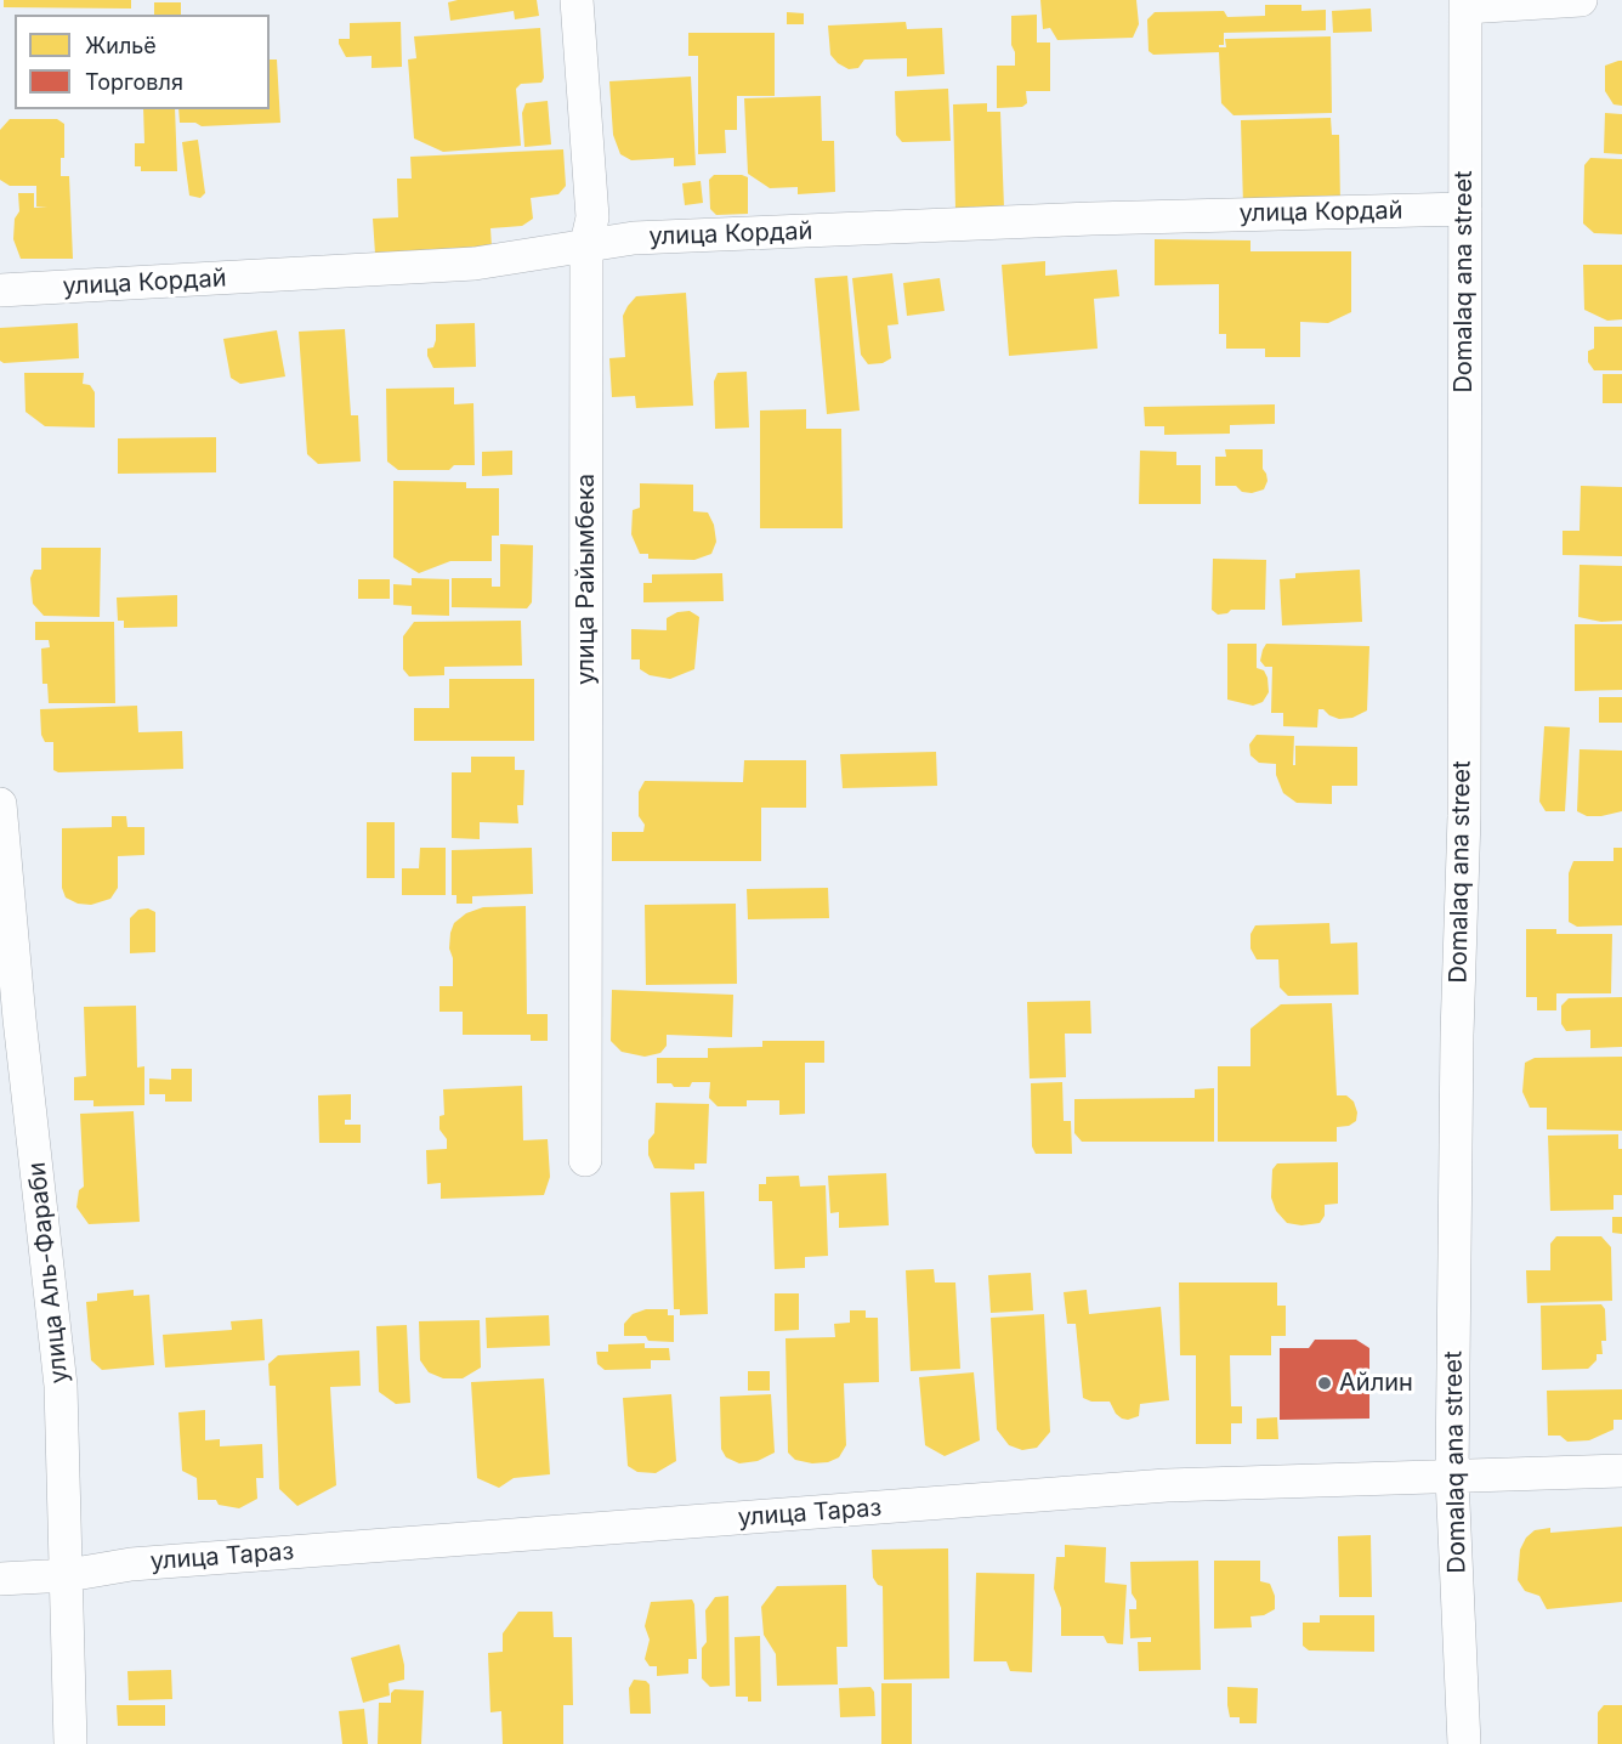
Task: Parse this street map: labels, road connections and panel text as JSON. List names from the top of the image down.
{
  "streets": {
    "street": [
      "улица Кордай",
      "Domalaq ana street",
      "улица Райымбека",
      "улица Аль-Фараби",
      "улица Тараз"
    ]
  },
  "crossings": [
    ["улица Кордай", "Domalaq ana street"],
    ["улица Кордай", "улица Райымбека"],
    ["Domalaq ana street", "улица Тараз"],
    ["улица Аль-Фараби", "улица Тараз"]
  ],
  "places": ["Айлин"],
  "legend": ["Жильё", "Торговля"]
}
